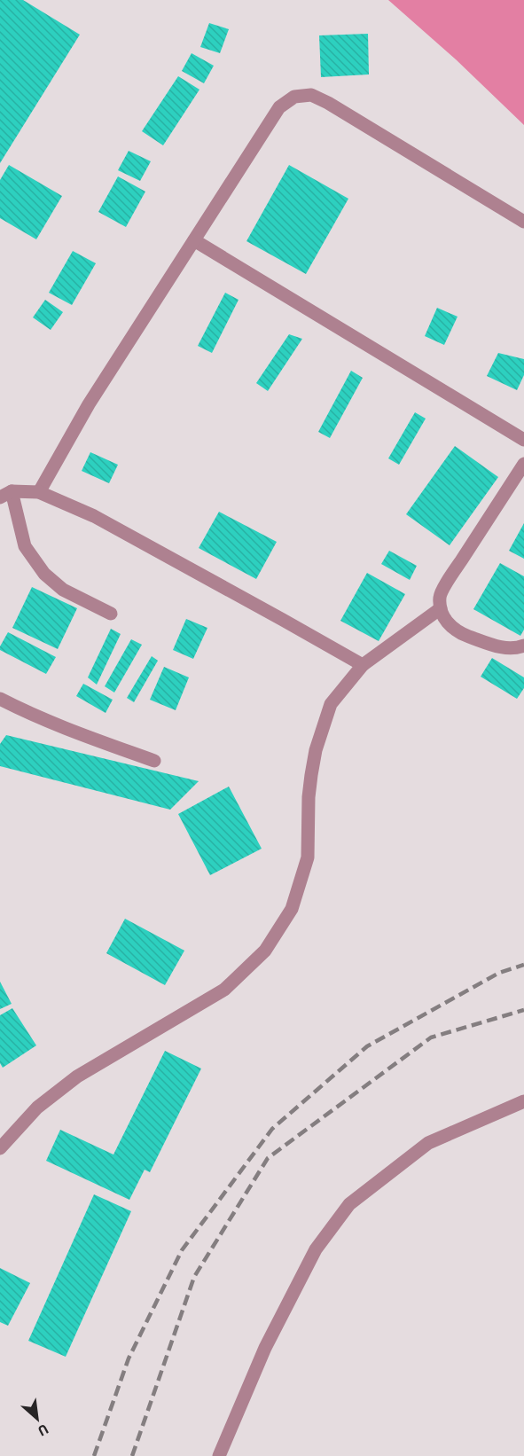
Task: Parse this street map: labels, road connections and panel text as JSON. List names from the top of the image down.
{
  "north": "bottom right"
}
